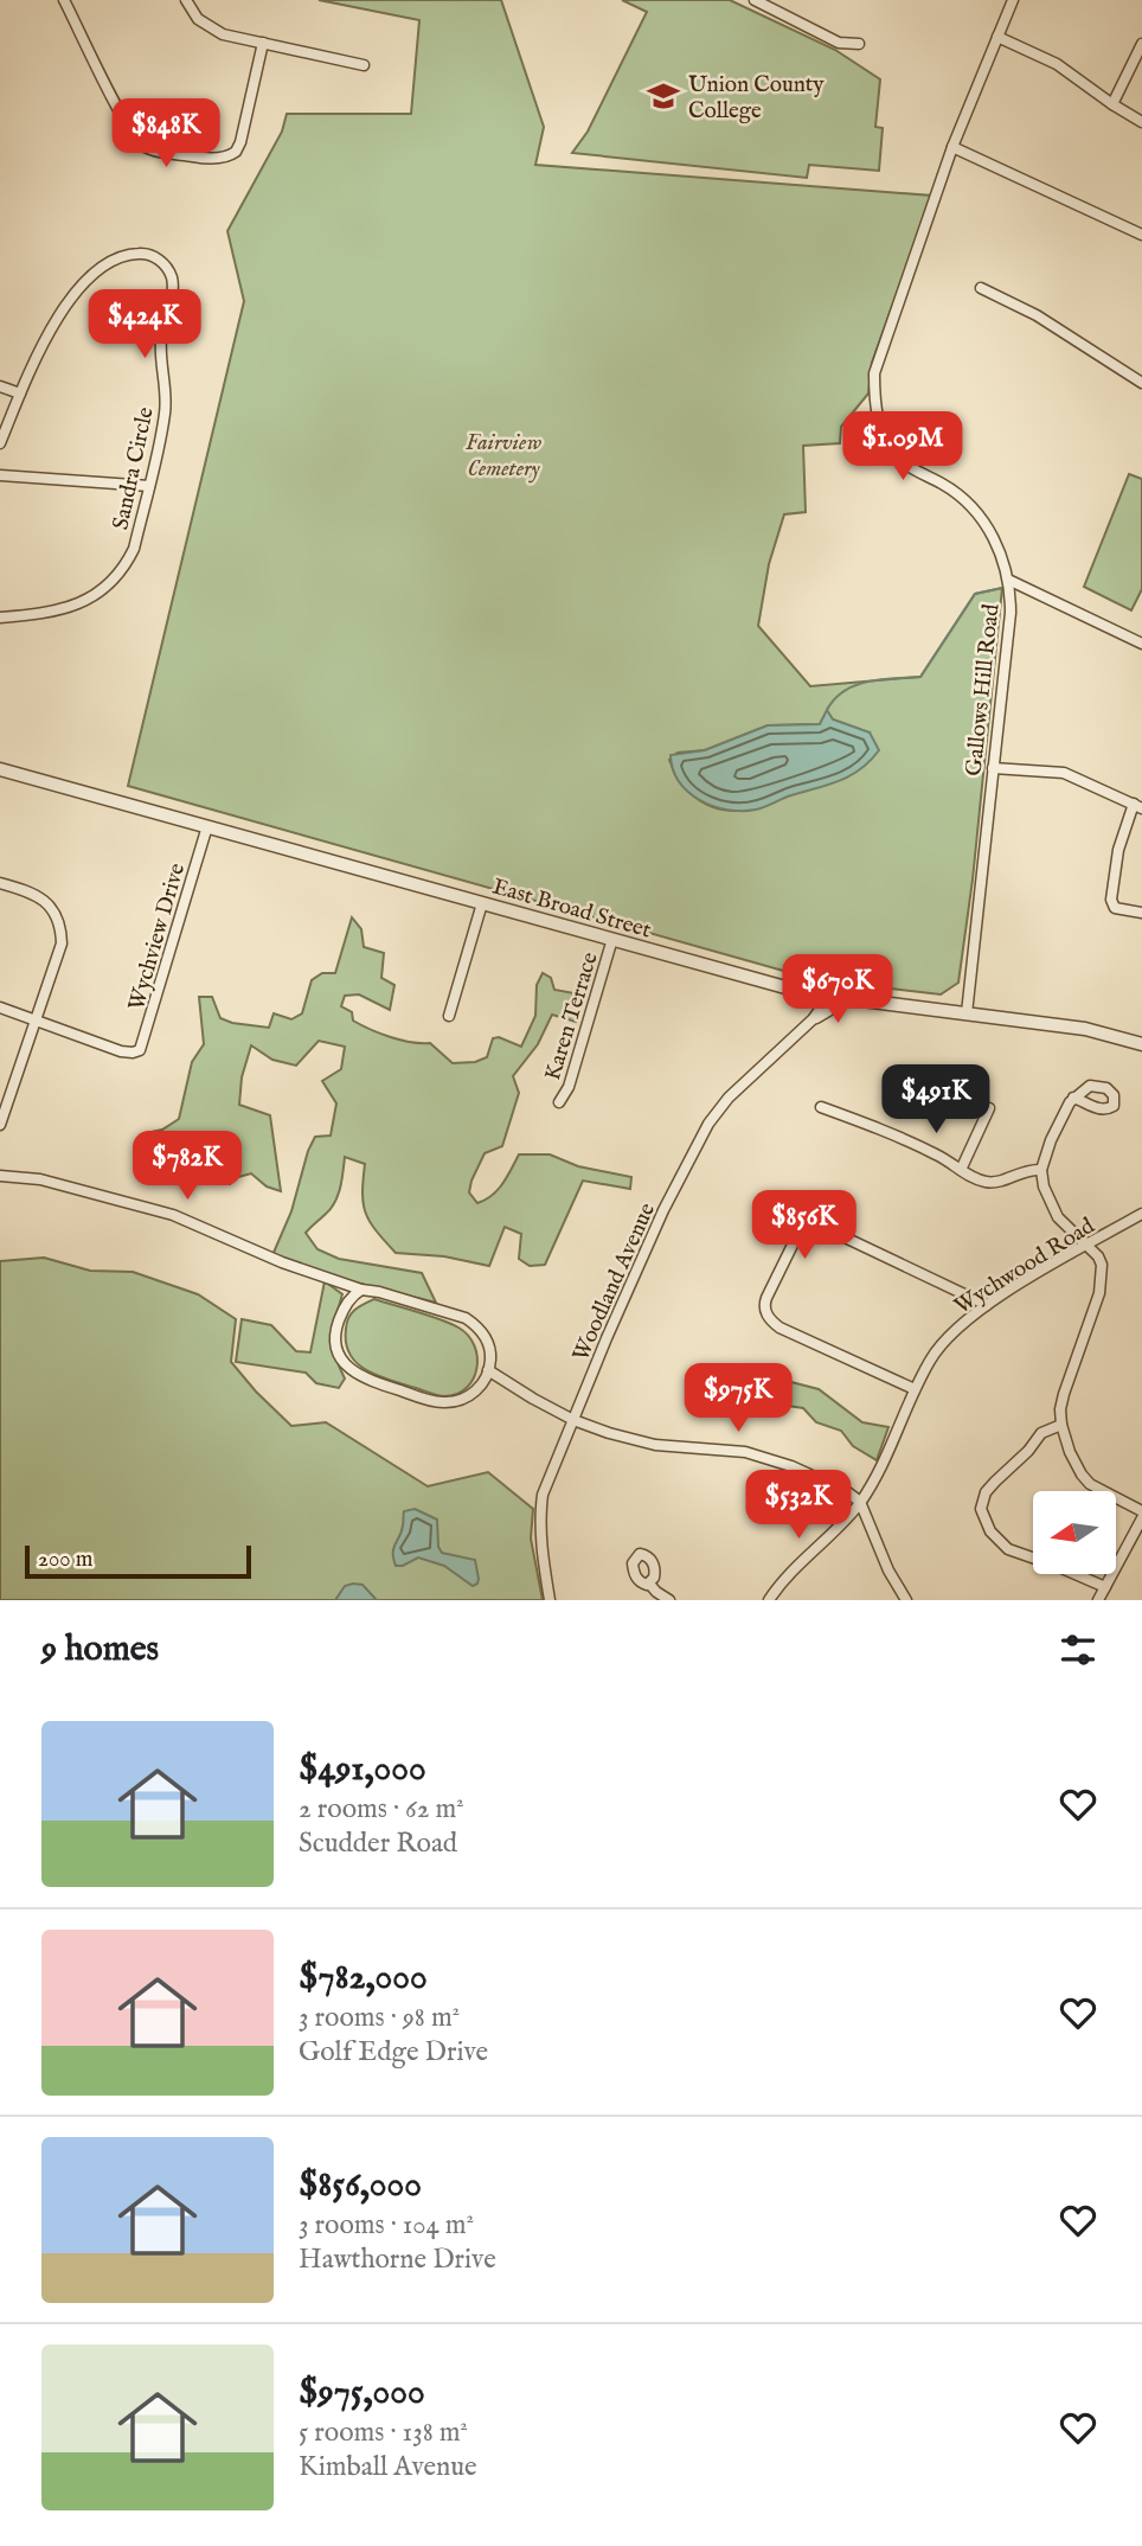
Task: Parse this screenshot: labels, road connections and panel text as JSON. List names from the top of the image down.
{
  "streets": {
    "street": [
      "Sandra Circle",
      "Gallows Hill Road",
      "East Broad Street",
      "Wychview Drive",
      "Karen Terrace",
      "Wychwood Road",
      "Woodland Avenue"
    ]
  },
  "crossings": [
    ["Gallows Hill Road", "East Broad Street"],
    ["East Broad Street", "Wychview Drive"],
    ["East Broad Street", "Karen Terrace"],
    ["East Broad Street", "Woodland Avenue"]
  ],
  "parks": ["Fairview Cemetery"],
  "places": {
    "school or university": ["Union County College"]
  },
  "scale_bar": "200 m",
  "north": "left",
  "page": {
    "price": [
      "$848K",
      "$424K",
      "$1.09M",
      "$670K",
      "$491K",
      "$782K",
      "$856K",
      "$975K",
      "$532K"
    ],
    "scale": "200 m",
    "heading": "9 homes",
    "list": [
      {
        "name": "$491,000",
        "note": "2 rooms · 62 m² · Scudder Road"
      },
      {
        "name": "$782,000",
        "note": "3 rooms · 98 m² · Golf Edge Drive"
      },
      {
        "name": "$856,000",
        "note": "3 rooms · 104 m² · Hawthorne Drive"
      },
      {
        "name": "$975,000",
        "note": "5 rooms · 138 m² · Kimball Avenue"
      }
    ]
  }
}
